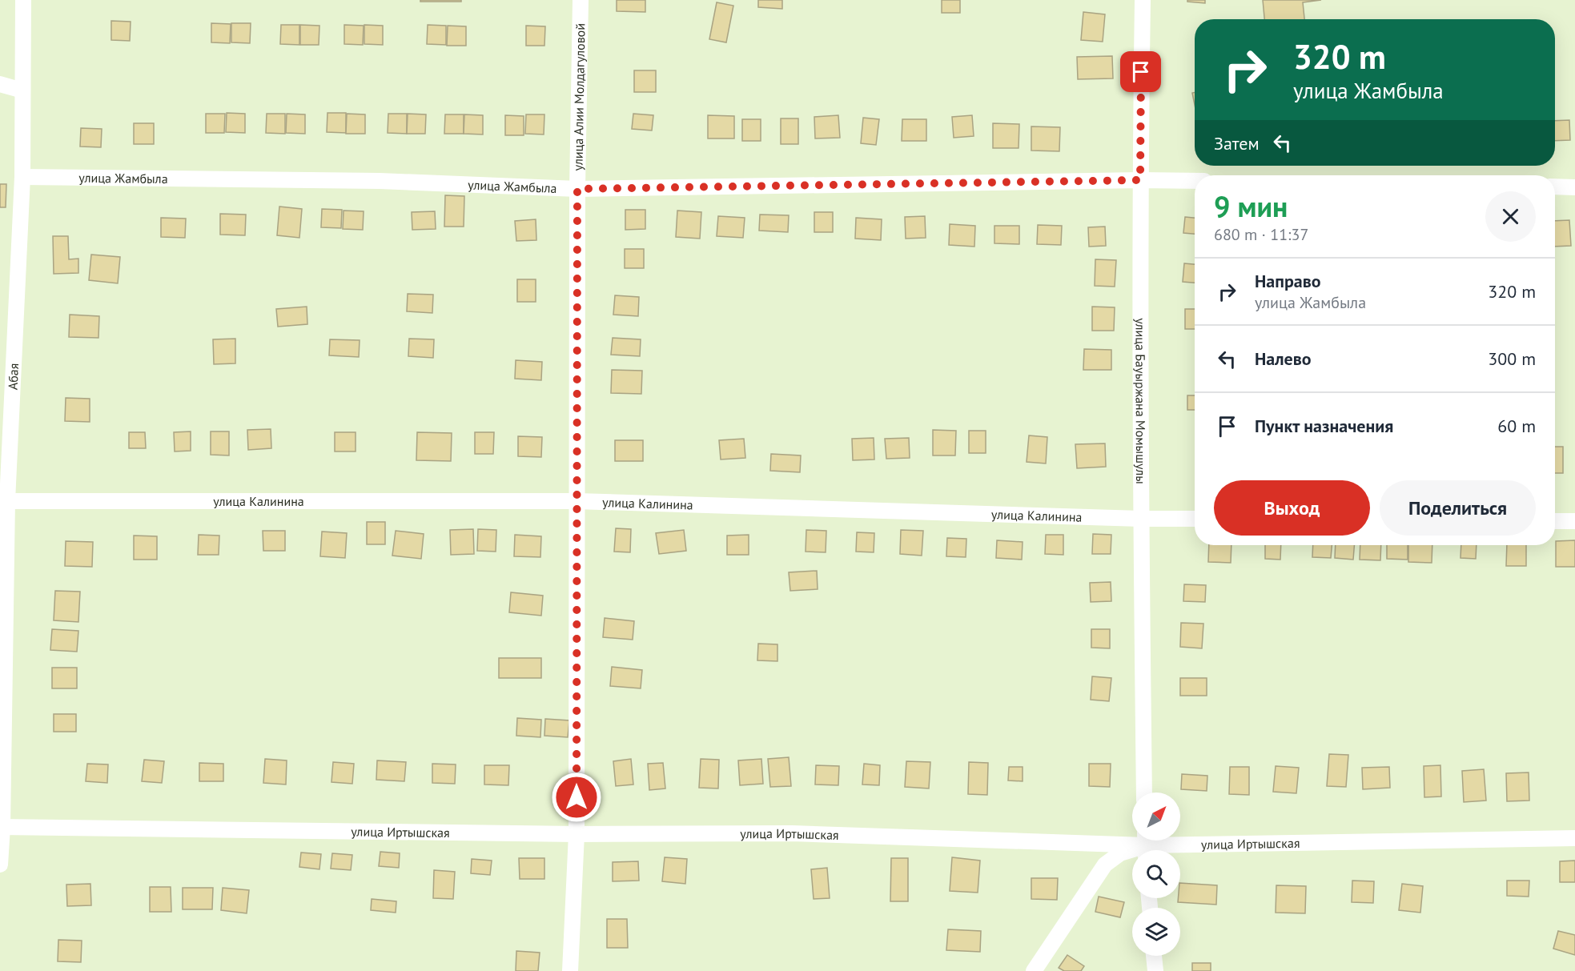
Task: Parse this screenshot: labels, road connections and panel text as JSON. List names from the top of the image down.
{
  "streets": {
    "street": [
      "улица Алии Молдагуловой",
      "улица Жамбыла",
      "Абая",
      "улица Бауыржана Момышулы",
      "улица Калинина",
      "улица Иртышская"
    ]
  },
  "crossings": [
    ["улица Алии Молдагуловой", "улица Жамбыла"],
    ["улица Алии Молдагуловой", "улица Калинина"],
    ["улица Алии Молдагуловой", "улица Иртышская"],
    ["улица Жамбыла", "Абая"],
    ["улица Жамбыла", "улица Бауыржана Момышулы"],
    ["Абая", "улица Калинина"],
    ["Абая", "улица Иртышская"],
    ["улица Бауыржана Момышулы", "улица Калинина"]
  ],
  "north": "top right",
  "page": {
    "turn": ["320 m", "улица Жамбыла"],
    "then": "Затем",
    "heading": ["9 мин", "680 m · 11:37"],
    "list": [
      {
        "name": "Направо",
        "note": "улица Жамбыла",
        "value": "320 m"
      },
      {
        "name": "Налево",
        "value": "300 m"
      },
      {
        "name": "Пункт назначения",
        "value": "60 m"
      }
    ],
    "buttons": ["Выход", "Поделиться"]
  }
}
